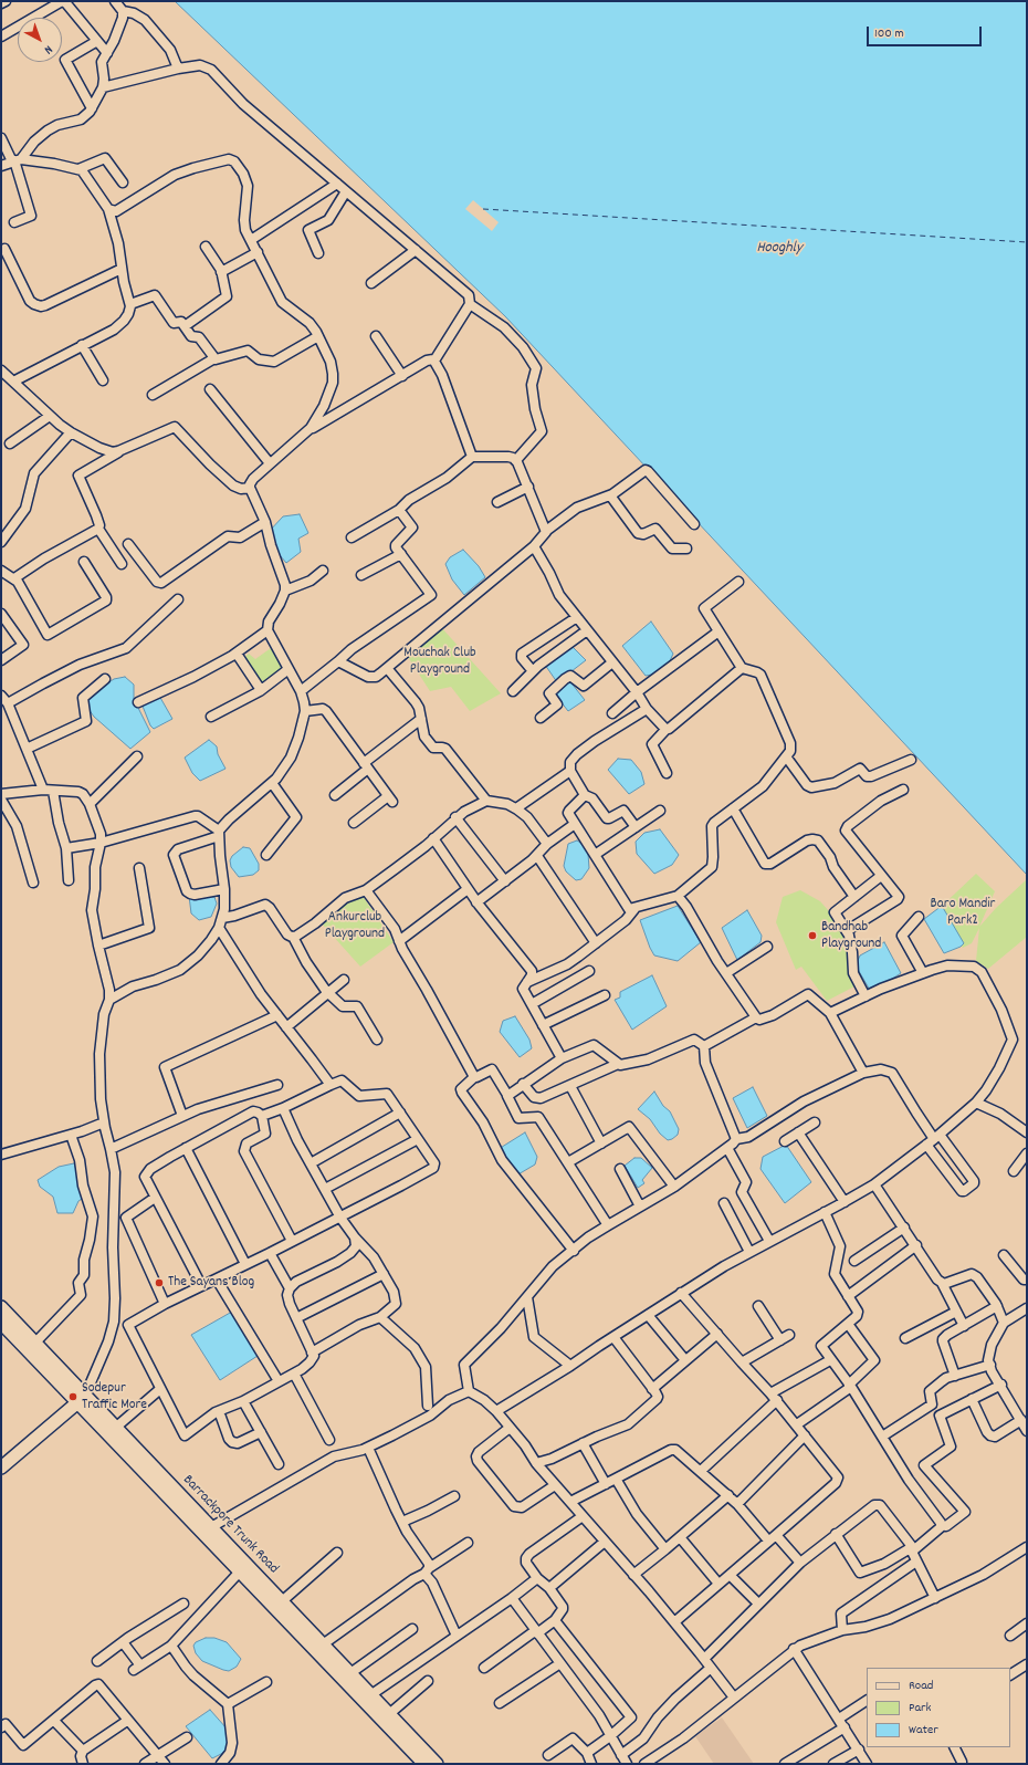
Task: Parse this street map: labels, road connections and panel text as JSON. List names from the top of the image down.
{
  "streets": {
    "main road": ["Barrackpore Trunk Road"]
  },
  "water": ["Hooghly"],
  "parks": ["Mouchak Club Playground", "Baro Mandir Park2", "Ankurclub Playground"],
  "places": ["Bandhab Playground", "The Sayans Blog", "Sodepur Traffic More"],
  "legend": ["Road", "Park", "Water"],
  "scale_bar": "100 m",
  "north": "bottom right"
}
